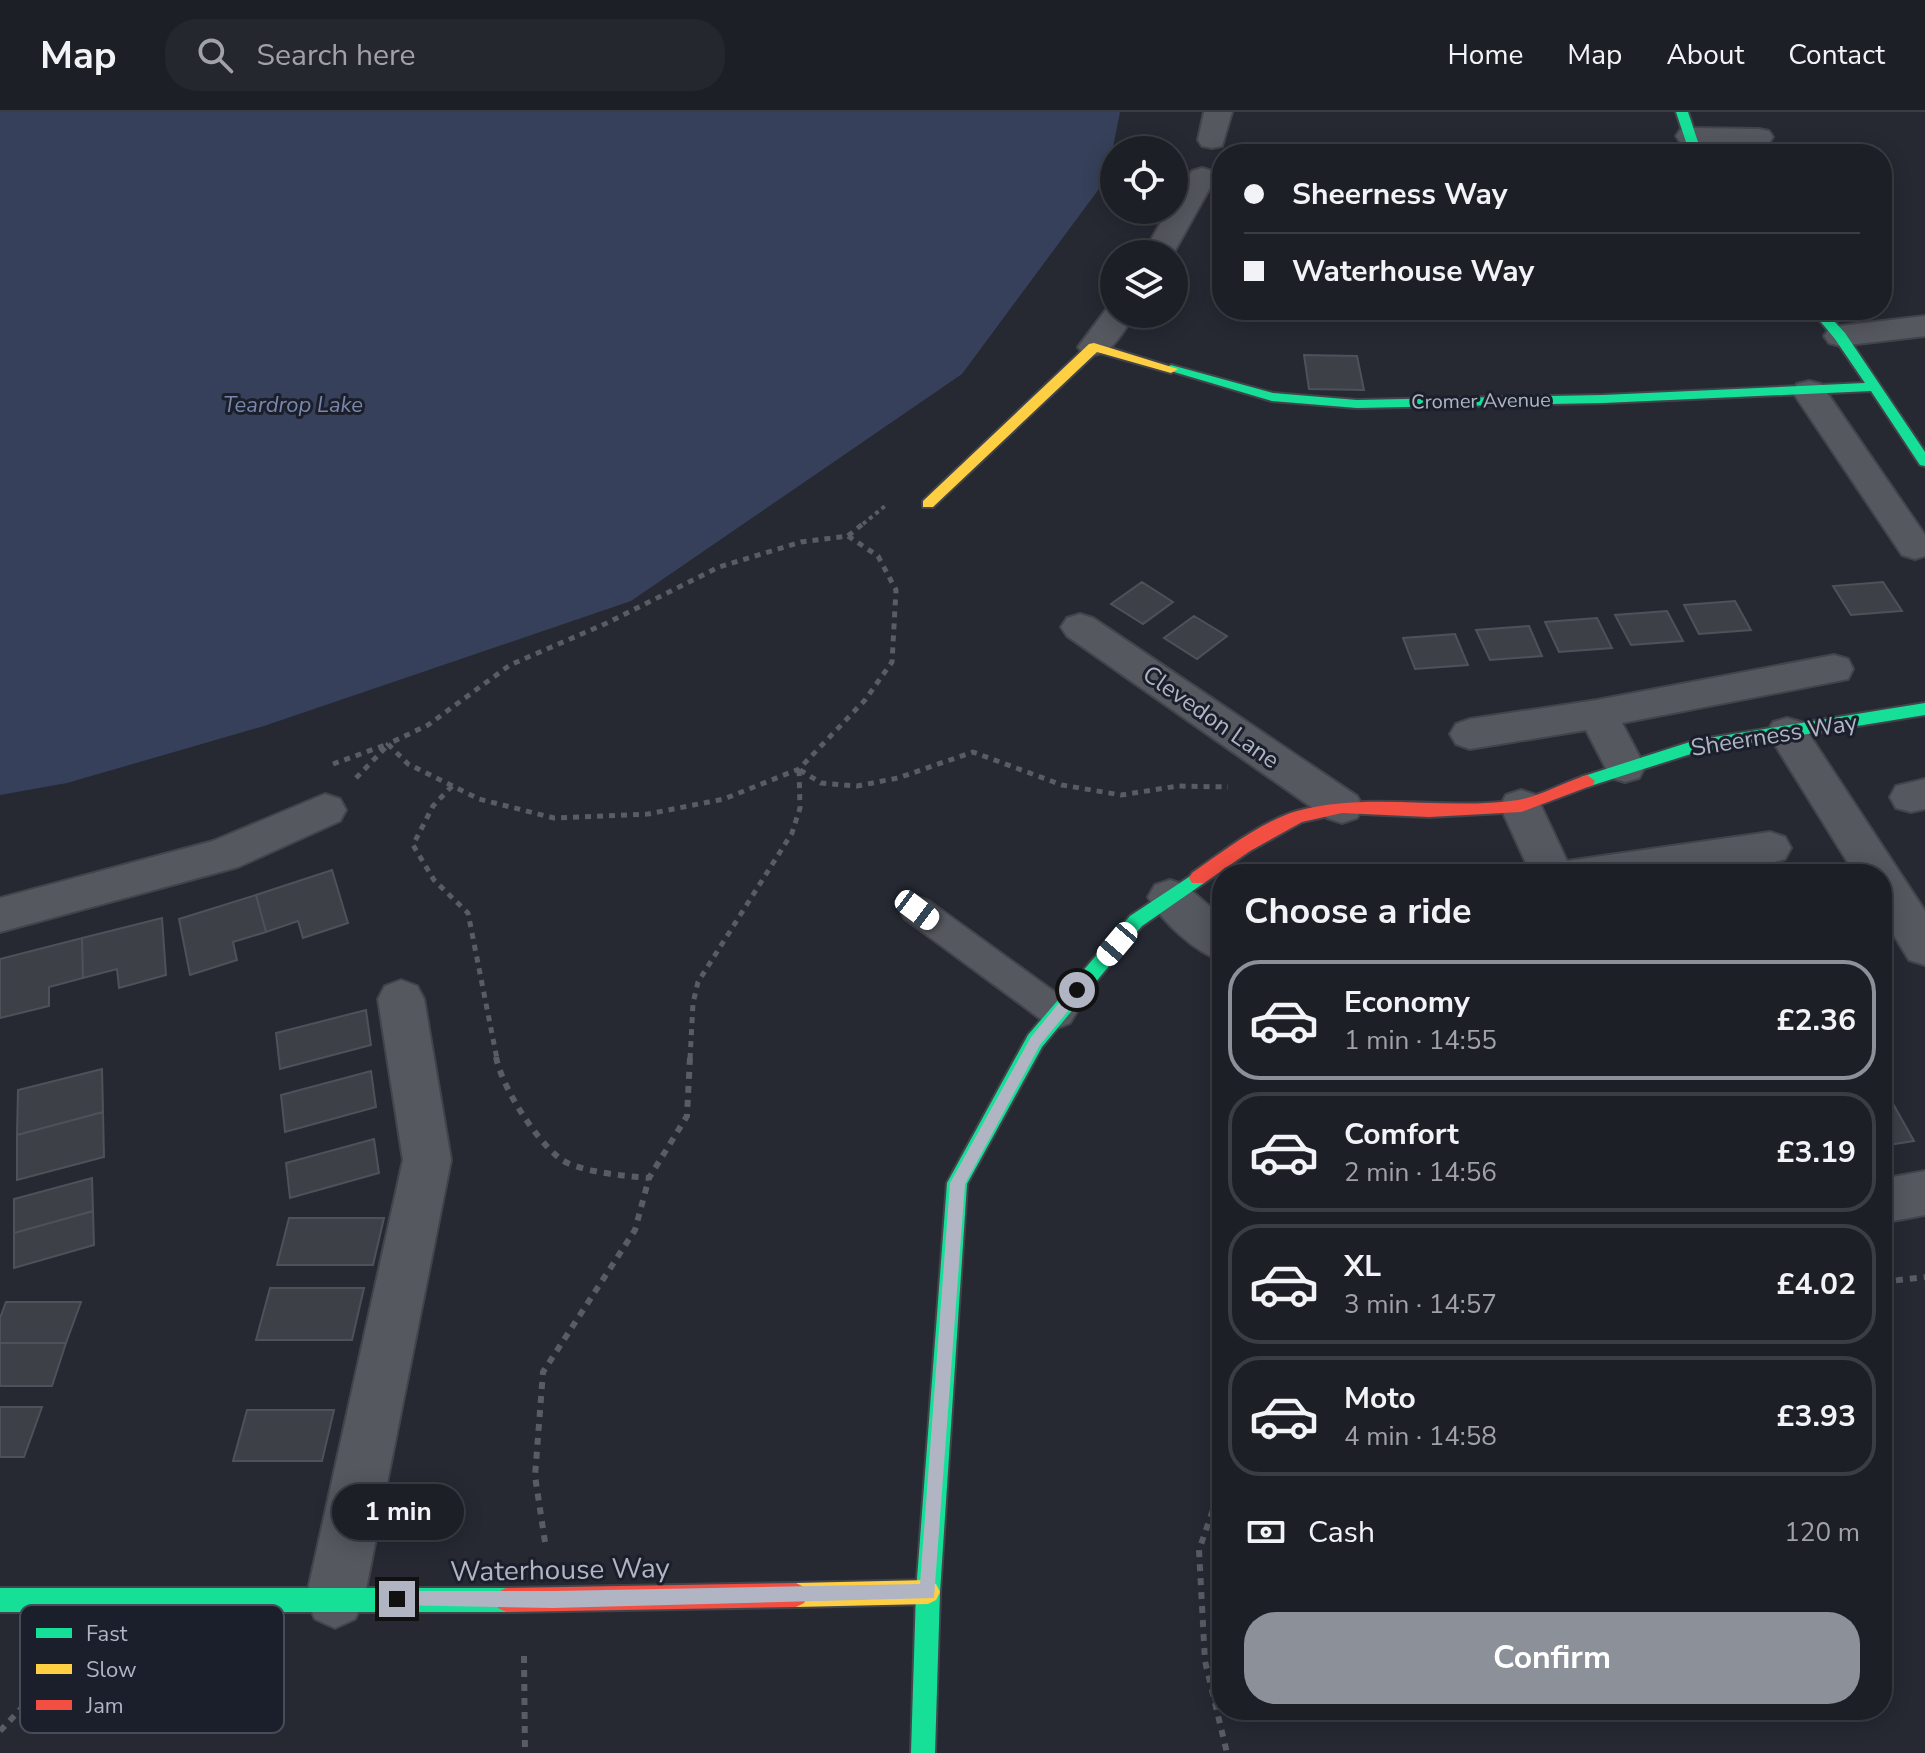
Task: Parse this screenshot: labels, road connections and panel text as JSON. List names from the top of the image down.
{
  "streets": {
    "street": [
      "Cromer Avenue",
      "Clevedon Lane",
      "Sheerness Way",
      "Waterhouse Way"
    ]
  },
  "crossings": [
    ["Clevedon Lane", "Sheerness Way"],
    ["Sheerness Way", "Waterhouse Way"]
  ],
  "water": ["Teardrop Lake"],
  "legend": ["Fast", "Slow", "Jam"],
  "page": {
    "header": "Map",
    "search": "Search here",
    "nav": [
      "Home",
      "Map",
      "About",
      "Contact"
    ],
    "banner": ["Sheerness Way", "Waterhouse Way"],
    "heading": "Choose a ride",
    "list": [
      {
        "name": "Economy",
        "note": "1 min · 14:55",
        "value": "£2.36"
      },
      {
        "name": "Comfort",
        "note": "2 min · 14:56",
        "value": "£3.19"
      },
      {
        "name": "XL",
        "note": "3 min · 14:57",
        "value": "£4.02"
      },
      {
        "name": "Moto",
        "note": "4 min · 14:58",
        "value": "£3.93"
      }
    ],
    "bubble": "1 min",
    "pay": ["Cash", "120 m"],
    "buttons": "Confirm"
  }
}
